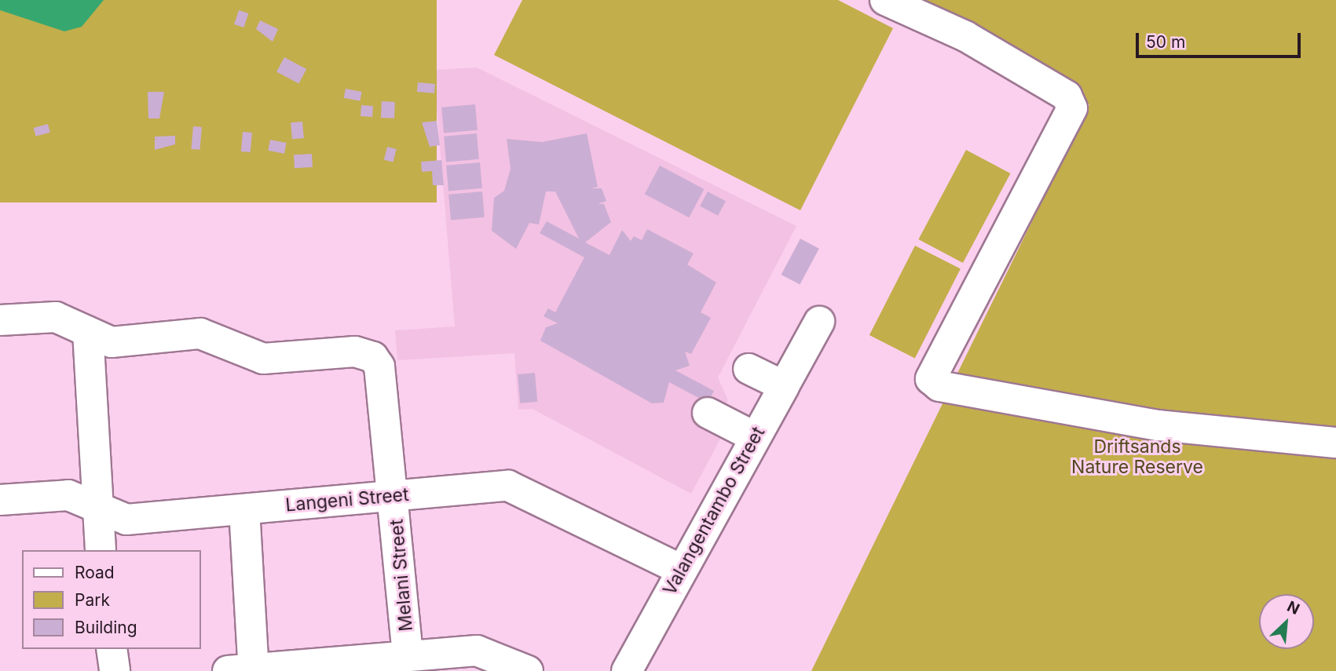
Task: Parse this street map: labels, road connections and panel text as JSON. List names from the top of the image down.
{
  "streets": {
    "street": ["Langeni Street", "Valangentambo Street", "Melani Street"]
  },
  "crossings": [
    ["Langeni Street", "Valangentambo Street"],
    ["Langeni Street", "Melani Street"]
  ],
  "parks": ["Driftsands Nature Reserve"],
  "legend": ["Road", "Park", "Building"],
  "scale_bar": "50 m",
  "north": "top right"
}
